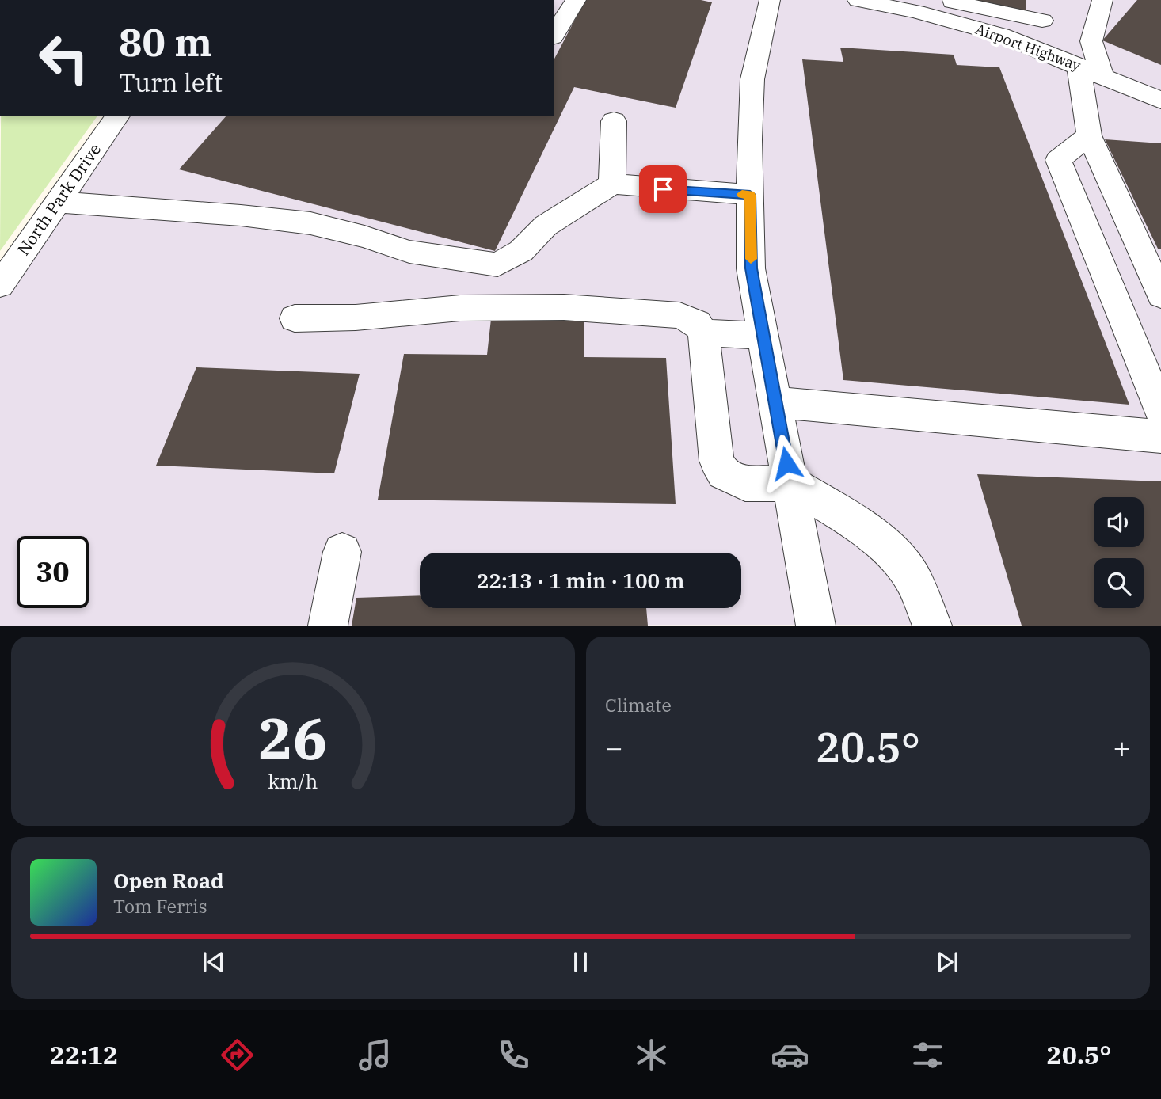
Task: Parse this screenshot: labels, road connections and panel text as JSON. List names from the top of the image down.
{
  "streets": {
    "street": ["Airport Highway", "North Park Drive"]
  },
  "page": {
    "turn": ["80 m", "Turn left"],
    "limit": "30",
    "trip": "22:13 · 1 min · 100 m",
    "tile": "Climate",
    "heat": ["−", "20.5°", "+"],
    "song": ["Open Road", "Tom Ferris"],
    "tabs": ["22:12", "20.5°"],
    "gauge": ["26", "km/h"]
  }
}
